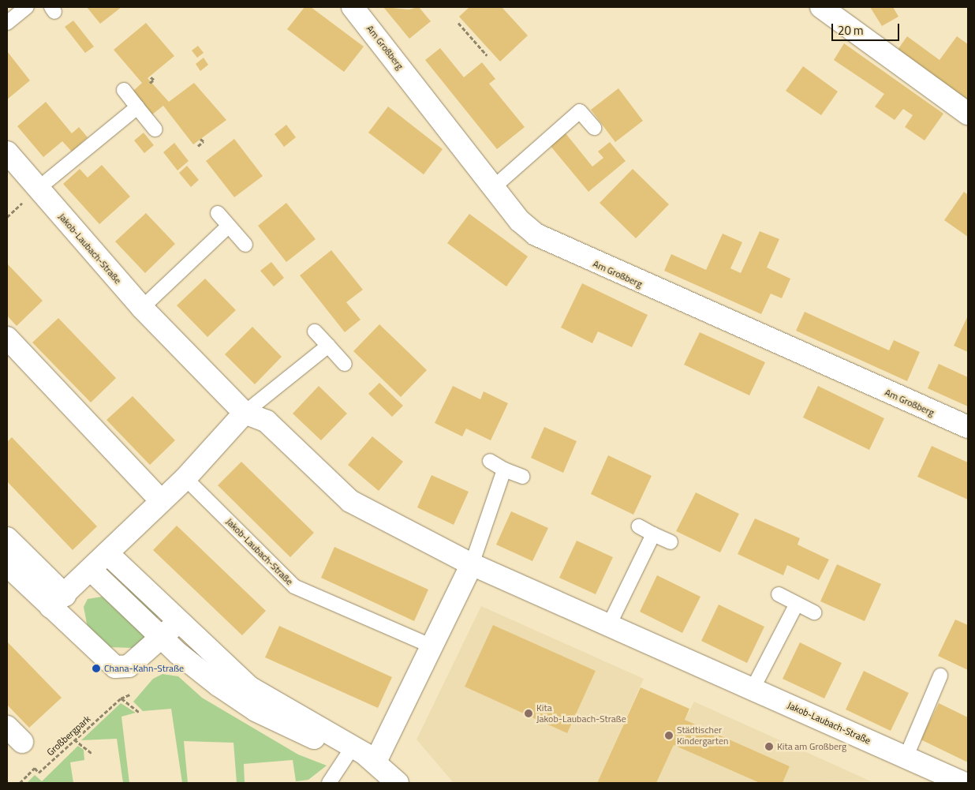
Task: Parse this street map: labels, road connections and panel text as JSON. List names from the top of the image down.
{
  "streets": {
    "street": ["Am Großberg", "Jakob-Laubach-Straße"],
    "path": ["Großbergpark"]
  },
  "places": [
    "Chana-Kahn-Straße",
    "Kita Jakob-Laubach-Straße",
    "Städtischer Kindergarten",
    "Kita am Großberg"
  ],
  "scale_bar": "20 m"
}
